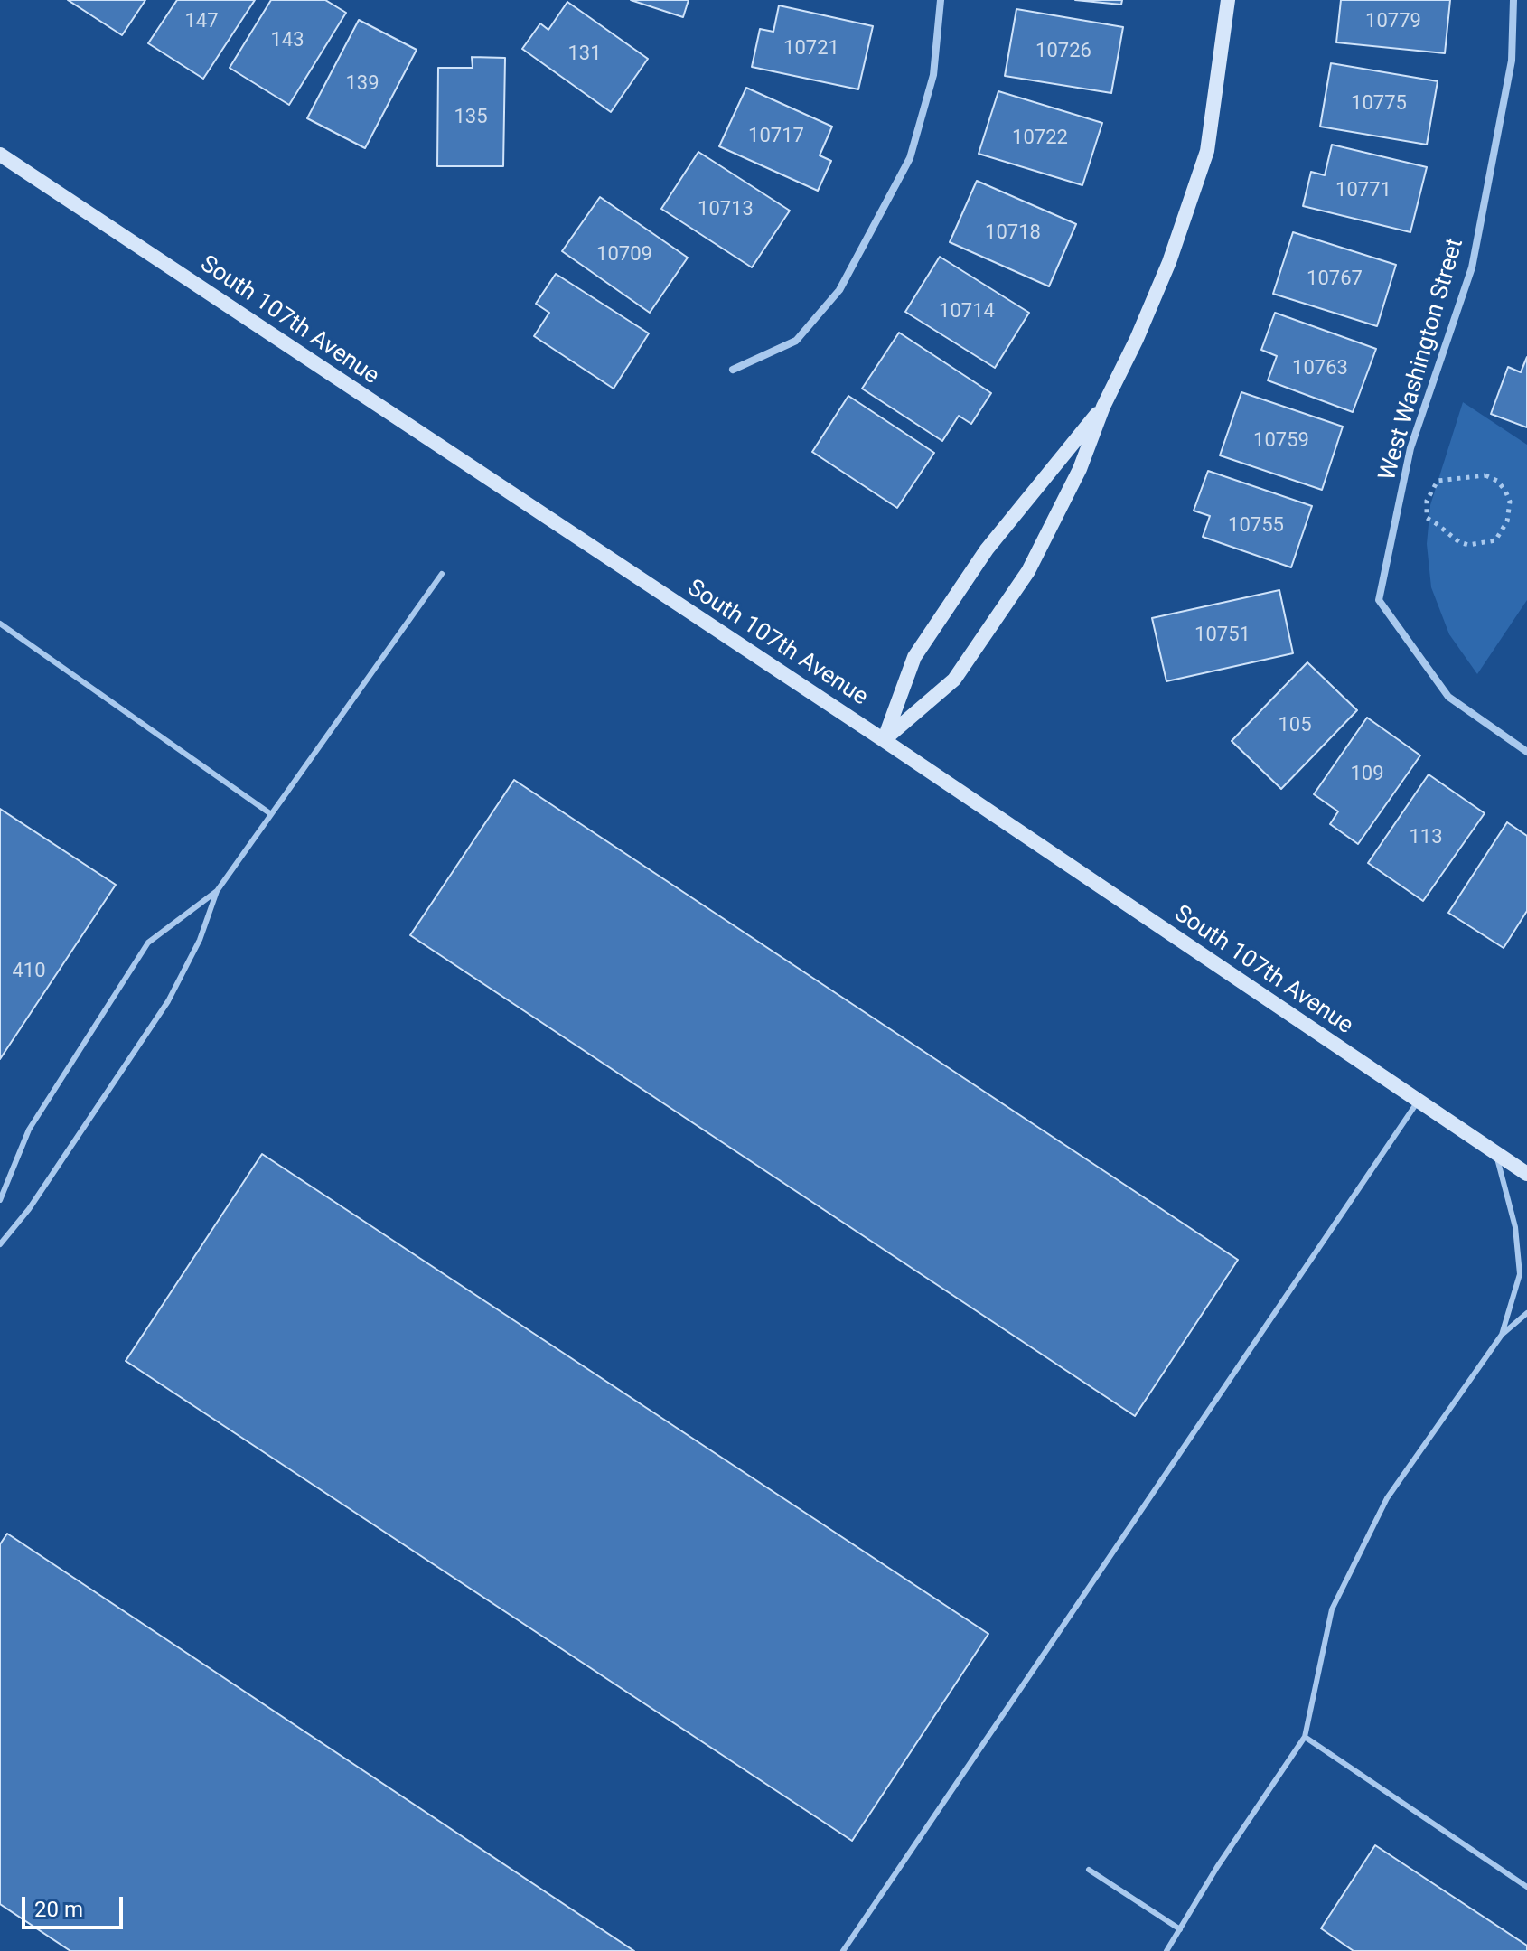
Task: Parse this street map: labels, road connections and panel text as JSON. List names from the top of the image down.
{
  "streets": {
    "main road": ["South 107th Avenue"],
    "street": ["West Washington Street"]
  },
  "house_numbers": [
    "147",
    "10779",
    "143",
    "10721",
    "10726",
    "131",
    "139",
    "10775",
    "135",
    "10717",
    "10722",
    "10771",
    "10713",
    "10718",
    "10709",
    "10767",
    "10714",
    "10763",
    "10759",
    "10755",
    "10751",
    "105",
    "109",
    "113",
    "410"
  ],
  "scale_bar": "20 m"
}
